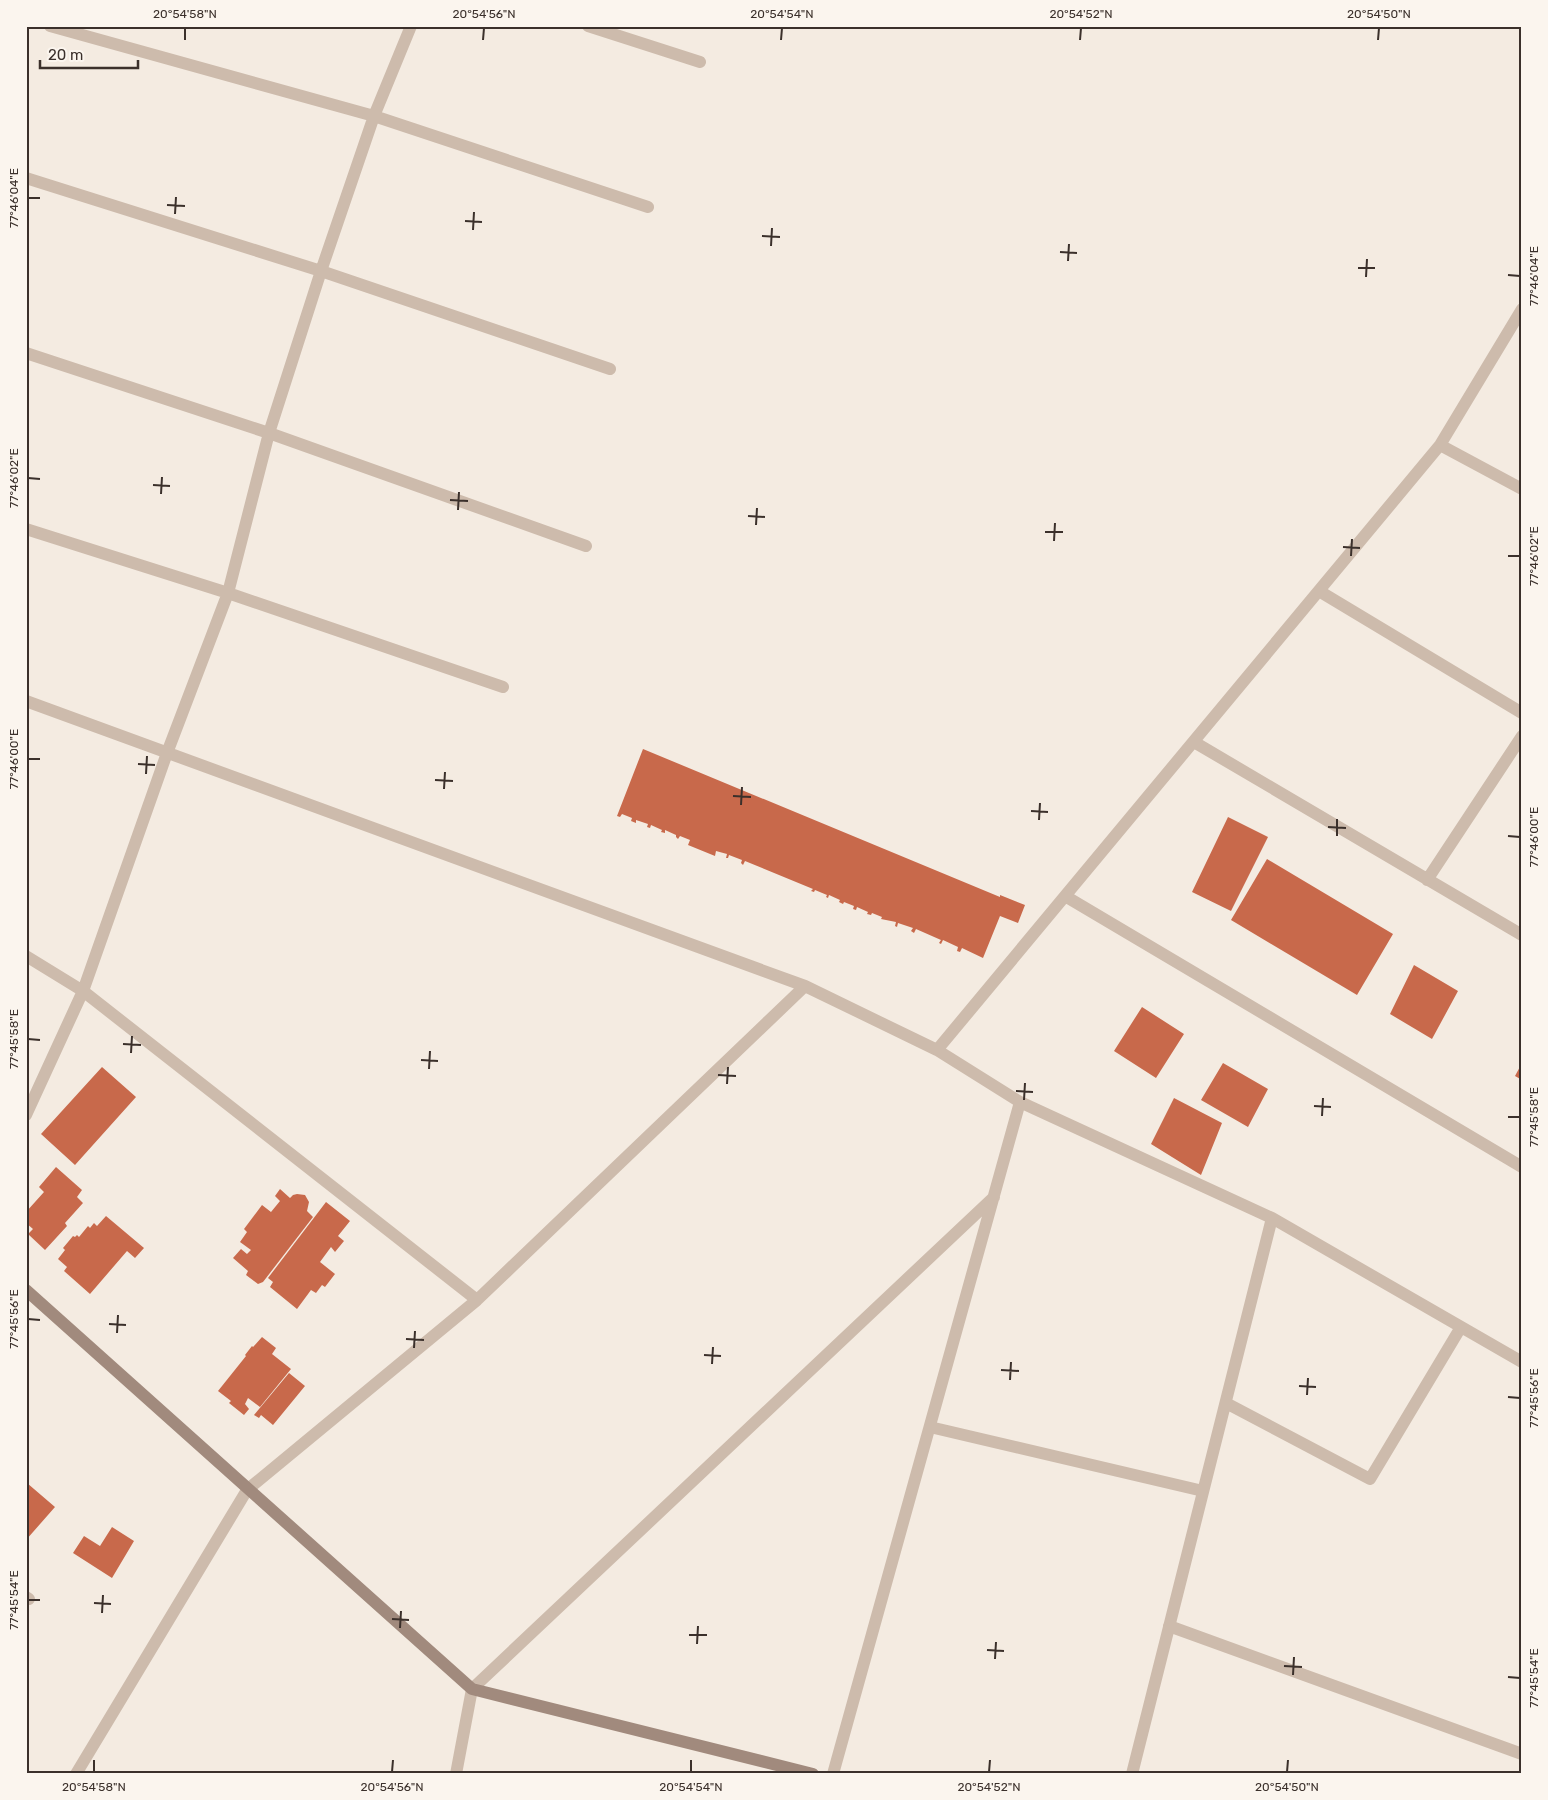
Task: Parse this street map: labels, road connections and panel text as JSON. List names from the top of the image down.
{
  "scale_bar": "20 m",
  "coordinates": [
    "20°54'58\"N",
    "20°54'56\"N",
    "20°54'54\"N",
    "20°54'52\"N",
    "20°54'50\"N",
    "77°46'04\"E",
    "77°46'02\"E",
    "77°46'00\"E",
    "77°45'58\"E",
    "77°45'56\"E",
    "77°45'54\"E"
  ]
}
